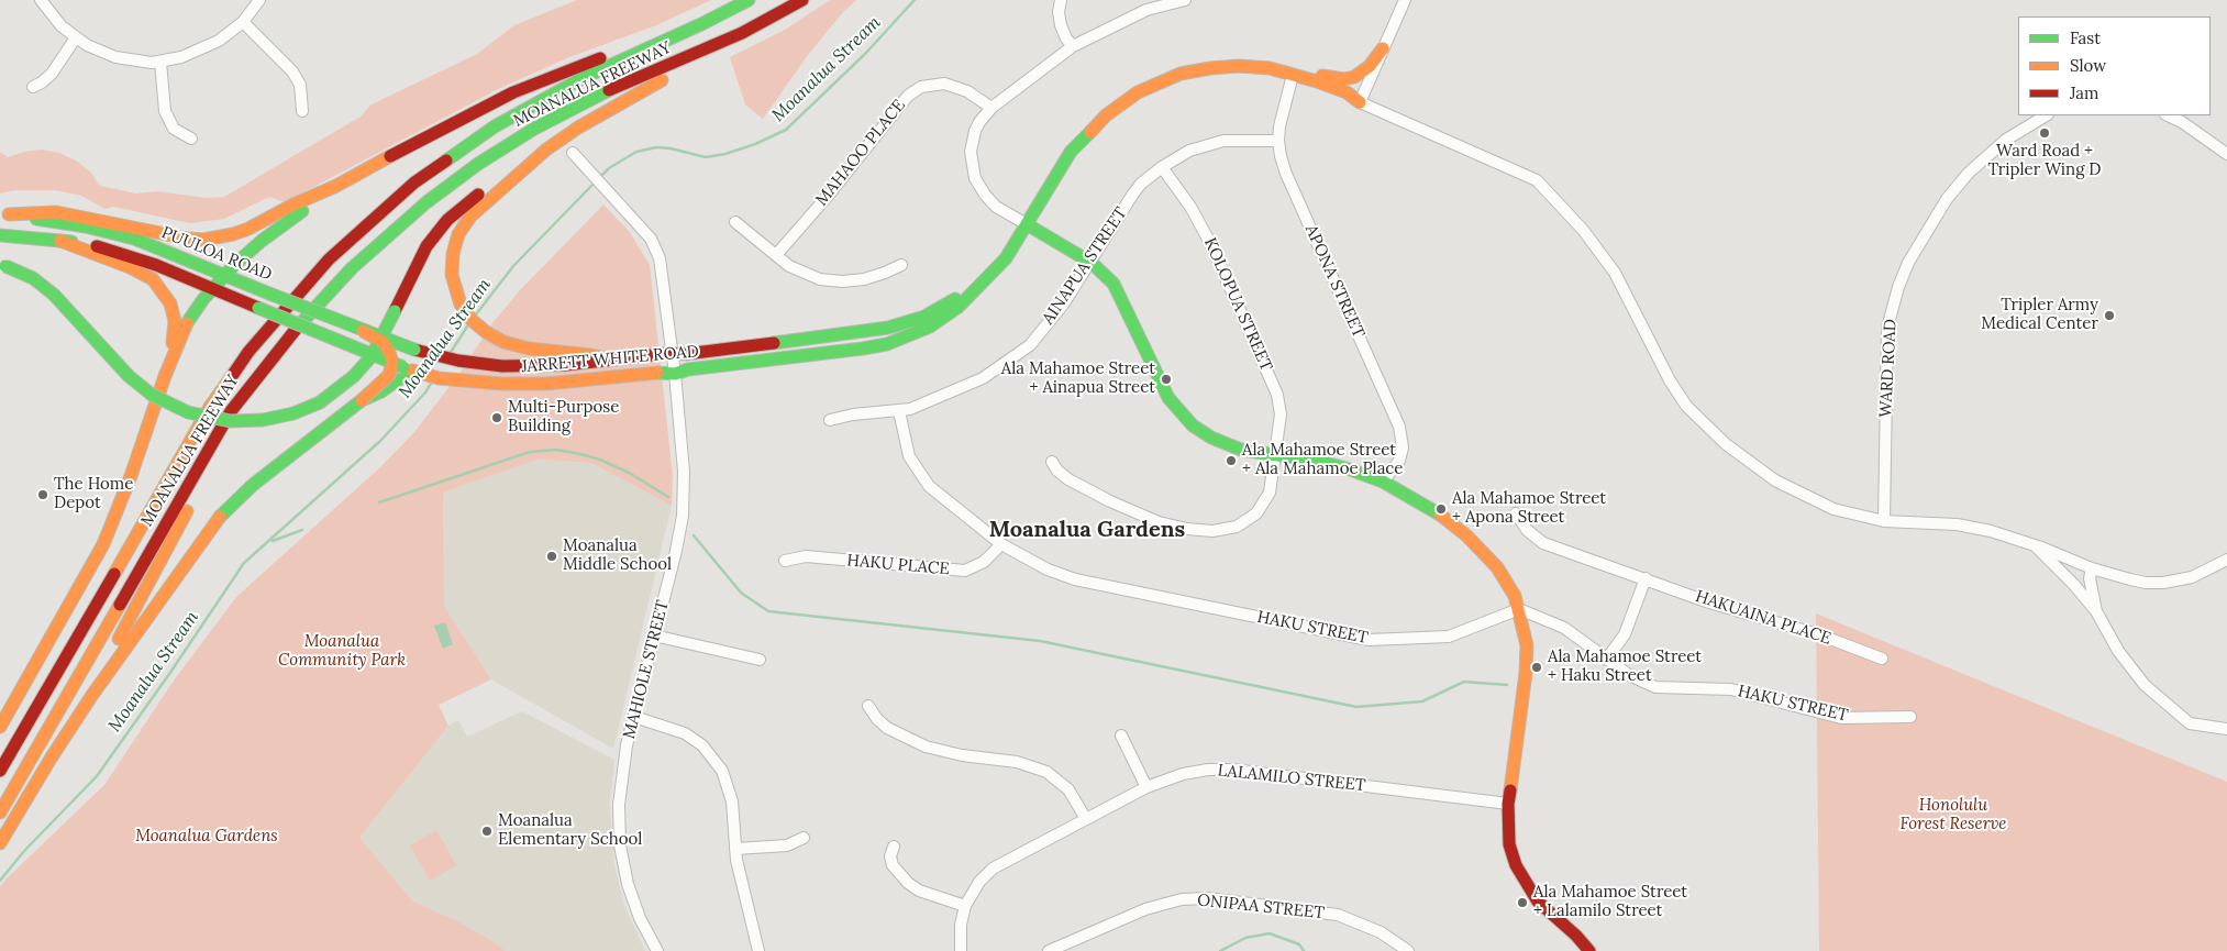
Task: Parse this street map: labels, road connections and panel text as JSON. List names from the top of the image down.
{
  "streets": {
    "main road": ["MOANALUA FREEWAY", "PUULOA ROAD", "JARRETT WHITE ROAD"],
    "street": [
      "MAHAOO PLACE",
      "AINAPUA STREET",
      "APONA STREET",
      "KOLOPUA STREET",
      "WARD ROAD",
      "HAKU PLACE",
      "HAKUAINA PLACE",
      "HAKU STREET",
      "MAHIOLE STREET",
      "LALAMILO STREET",
      "ONIPAA STREET"
    ]
  },
  "crossings": [
    ["PUULOA ROAD", "JARRETT WHITE ROAD"],
    ["AINAPUA STREET", "APONA STREET"],
    ["AINAPUA STREET", "KOLOPUA STREET"],
    ["AINAPUA STREET", "HAKU STREET"],
    ["APONA STREET", "JARRETT WHITE ROAD"],
    ["JARRETT WHITE ROAD", "WARD ROAD"],
    ["JARRETT WHITE ROAD", "MAHIOLE STREET"],
    ["HAKU PLACE", "HAKU STREET"]
  ],
  "districts": ["Moanalua Gardens"],
  "water": ["Moanalua Stream"],
  "parks": ["Moanalua Community Park", "Honolulu Forest Reserve", "Moanalua Gardens"],
  "places": [
    "Ward Road + Tripler Wing D",
    "Tripler Army Medical Center",
    "Ala Mahamoe Street + Ainapua Street",
    "Multi-Purpose Building",
    "Ala Mahamoe Street + Ala Mahamoe Place",
    "The Home Depot",
    "Ala Mahamoe Street + Apona Street",
    "Moanalua Middle School",
    "Ala Mahamoe Street + Haku Street",
    "Moanalua Elementary School",
    "Ala Mahamoe Street + Lalamilo Street"
  ],
  "legend": ["Fast", "Slow", "Jam"]
}
